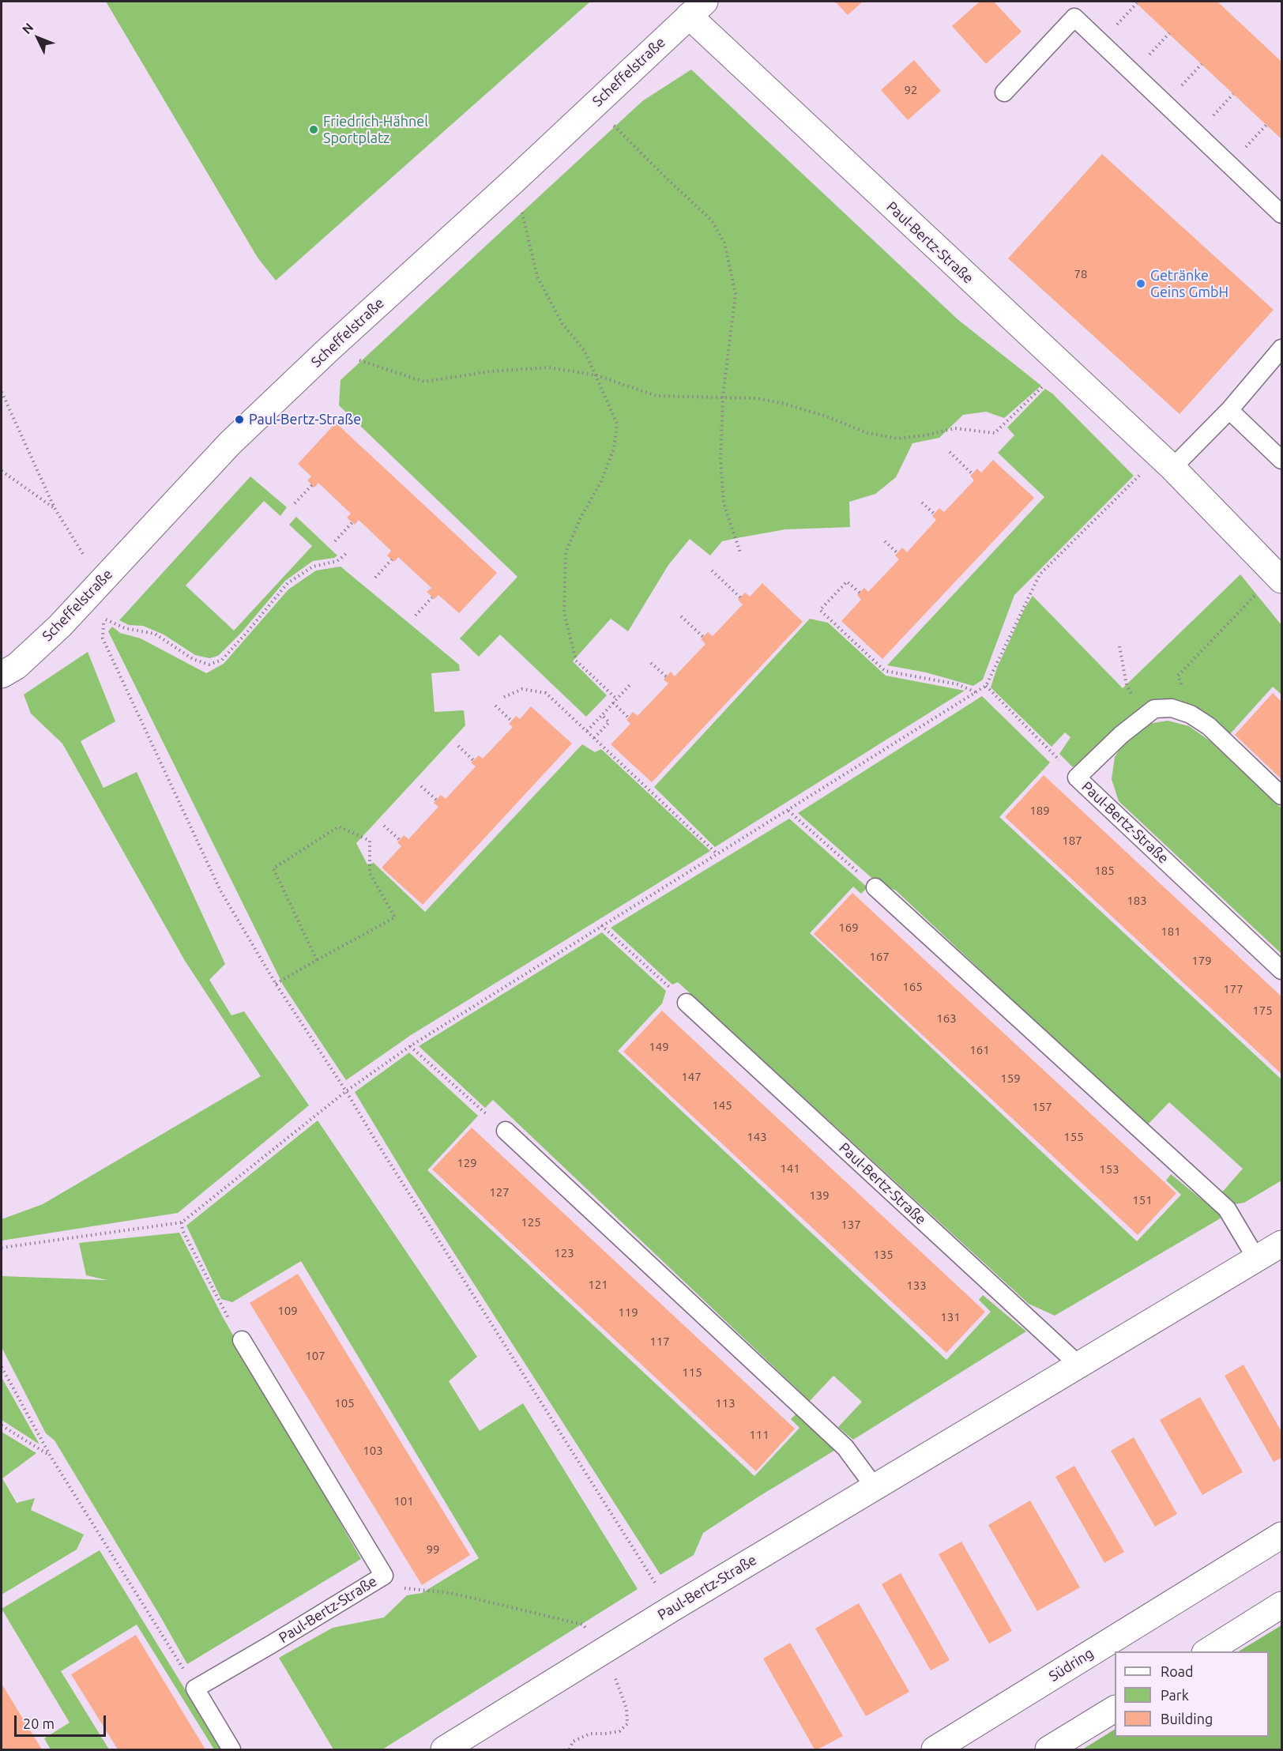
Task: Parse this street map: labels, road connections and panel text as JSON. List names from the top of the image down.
{
  "streets": {
    "street": ["Scheffelstraße", "Paul-Bertz-Straße", "Südring"]
  },
  "crossings": [
    ["Scheffelstraße", "Paul-Bertz-Straße"]
  ],
  "places": ["Friedrich-Hähnel Sportplatz", "Getränke Geins GmbH", "Paul-Bertz-Straße"],
  "house_numbers": [
    "92",
    "78",
    "189",
    "187",
    "185",
    "183",
    "169",
    "181",
    "167",
    "179",
    "165",
    "177",
    "175",
    "163",
    "149",
    "161",
    "147",
    "159",
    "145",
    "157",
    "143",
    "155",
    "129",
    "141",
    "153",
    "127",
    "139",
    "151",
    "125",
    "137",
    "123",
    "135",
    "121",
    "133",
    "109",
    "119",
    "131",
    "117",
    "107",
    "115",
    "105",
    "113",
    "111",
    "103",
    "101",
    "99"
  ],
  "legend": ["Road", "Park", "Building"],
  "scale_bar": "20 m",
  "north": "top left"
}
